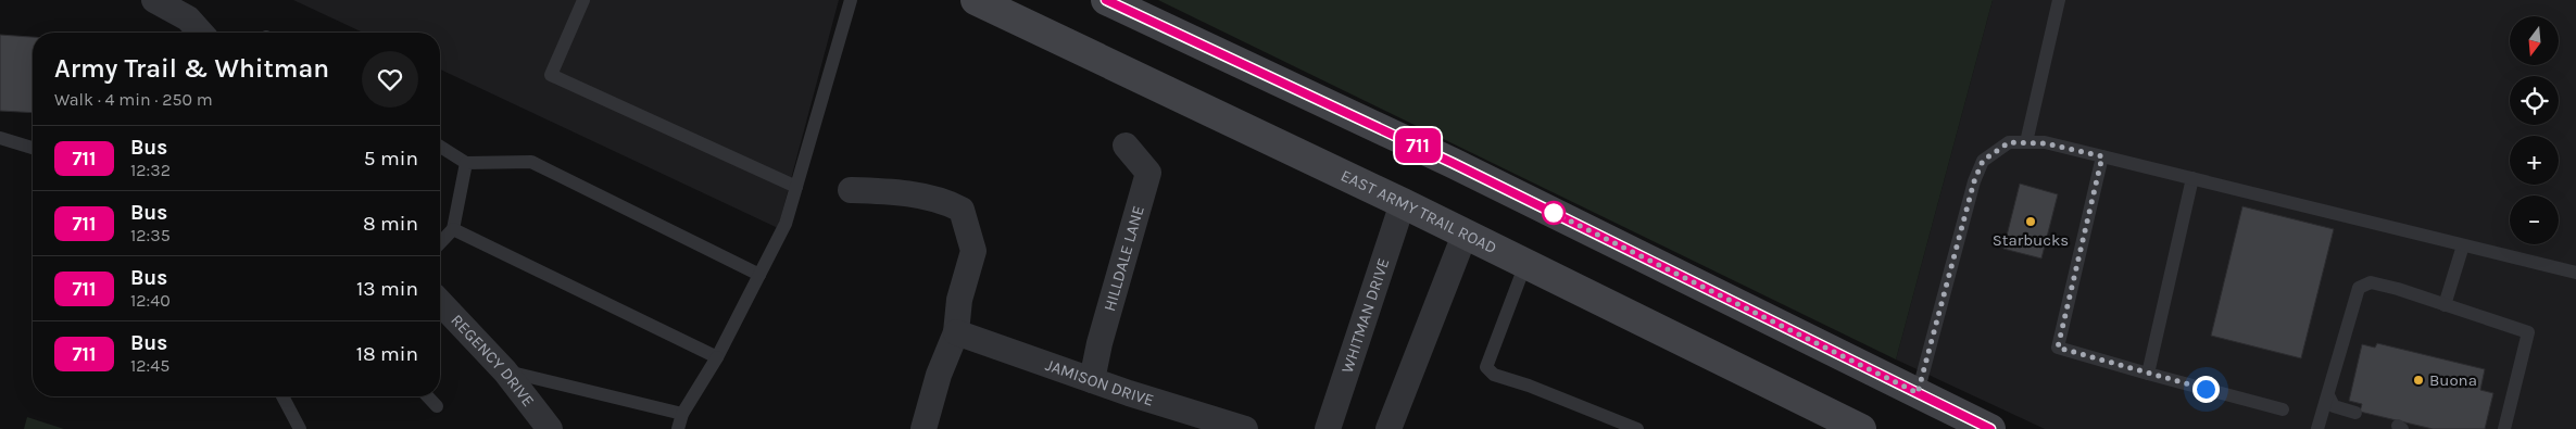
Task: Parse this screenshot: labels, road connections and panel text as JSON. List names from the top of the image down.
{
  "streets": {
    "main road": ["EAST ARMY TRAIL ROAD"],
    "street": [
      "HILLDALE LANE",
      "WHITMAN DRIVE",
      "REGENCY DRIVE",
      "JAMISON DRIVE"
    ]
  },
  "crossings": [
    ["EAST ARMY TRAIL ROAD", "WHITMAN DRIVE"],
    ["HILLDALE LANE", "JAMISON DRIVE"]
  ],
  "places": ["Starbucks", "Buona"],
  "lines": ["bus line 711"],
  "north": "bottom",
  "page": {
    "on_map": "711",
    "map_buttons": ["+", "−"],
    "heading": ["Army Trail & Whitman", "Walk · 4 min · 250 m"],
    "list": [
      {
        "mark": "711",
        "name": "Bus",
        "note": "12:32",
        "value": "5 min"
      },
      {
        "mark": "711",
        "name": "Bus",
        "note": "12:35",
        "value": "8 min"
      },
      {
        "mark": "711",
        "name": "Bus",
        "note": "12:40",
        "value": "13 min"
      },
      {
        "mark": "711",
        "name": "Bus",
        "note": "12:45",
        "value": "18 min"
      }
    ]
  }
}
